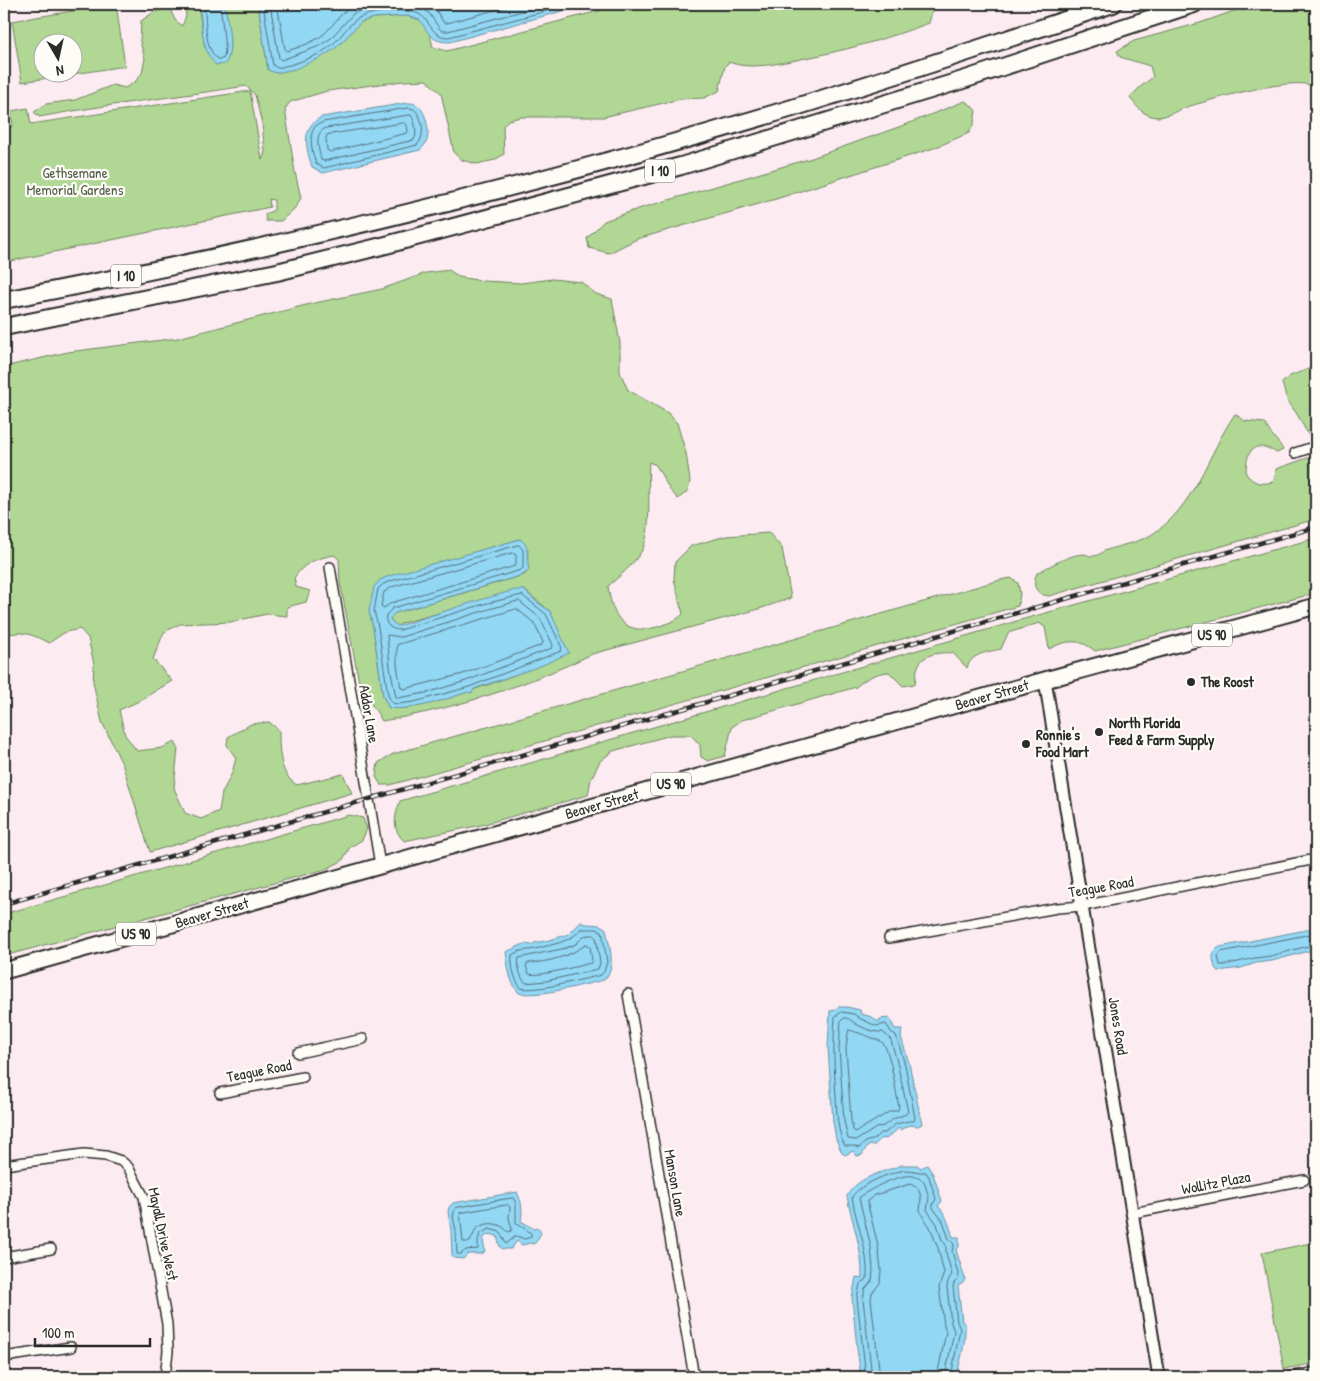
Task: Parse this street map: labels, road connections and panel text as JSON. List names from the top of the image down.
{
  "streets": {
    "highway": ["I 10"],
    "main road": ["US 90", "Beaver Street"],
    "street": [
      "Addor Lane",
      "Teague Road",
      "Jones Road",
      "Manson Lane",
      "Wollitz Plaza",
      "Mayall Drive West"
    ]
  },
  "crossings": [
    ["Beaver Street", "Addor Lane"],
    ["Beaver Street", "Jones Road"],
    ["Teague Road", "Jones Road"],
    ["Jones Road", "Wollitz Plaza"]
  ],
  "parks": ["Gethsemane Memorial Gardens"],
  "places": ["The Roost", "North Florida Feed & Farm Supply", "Ronnie's Food Mart"],
  "scale_bar": "100 m",
  "north": "bottom"
}
